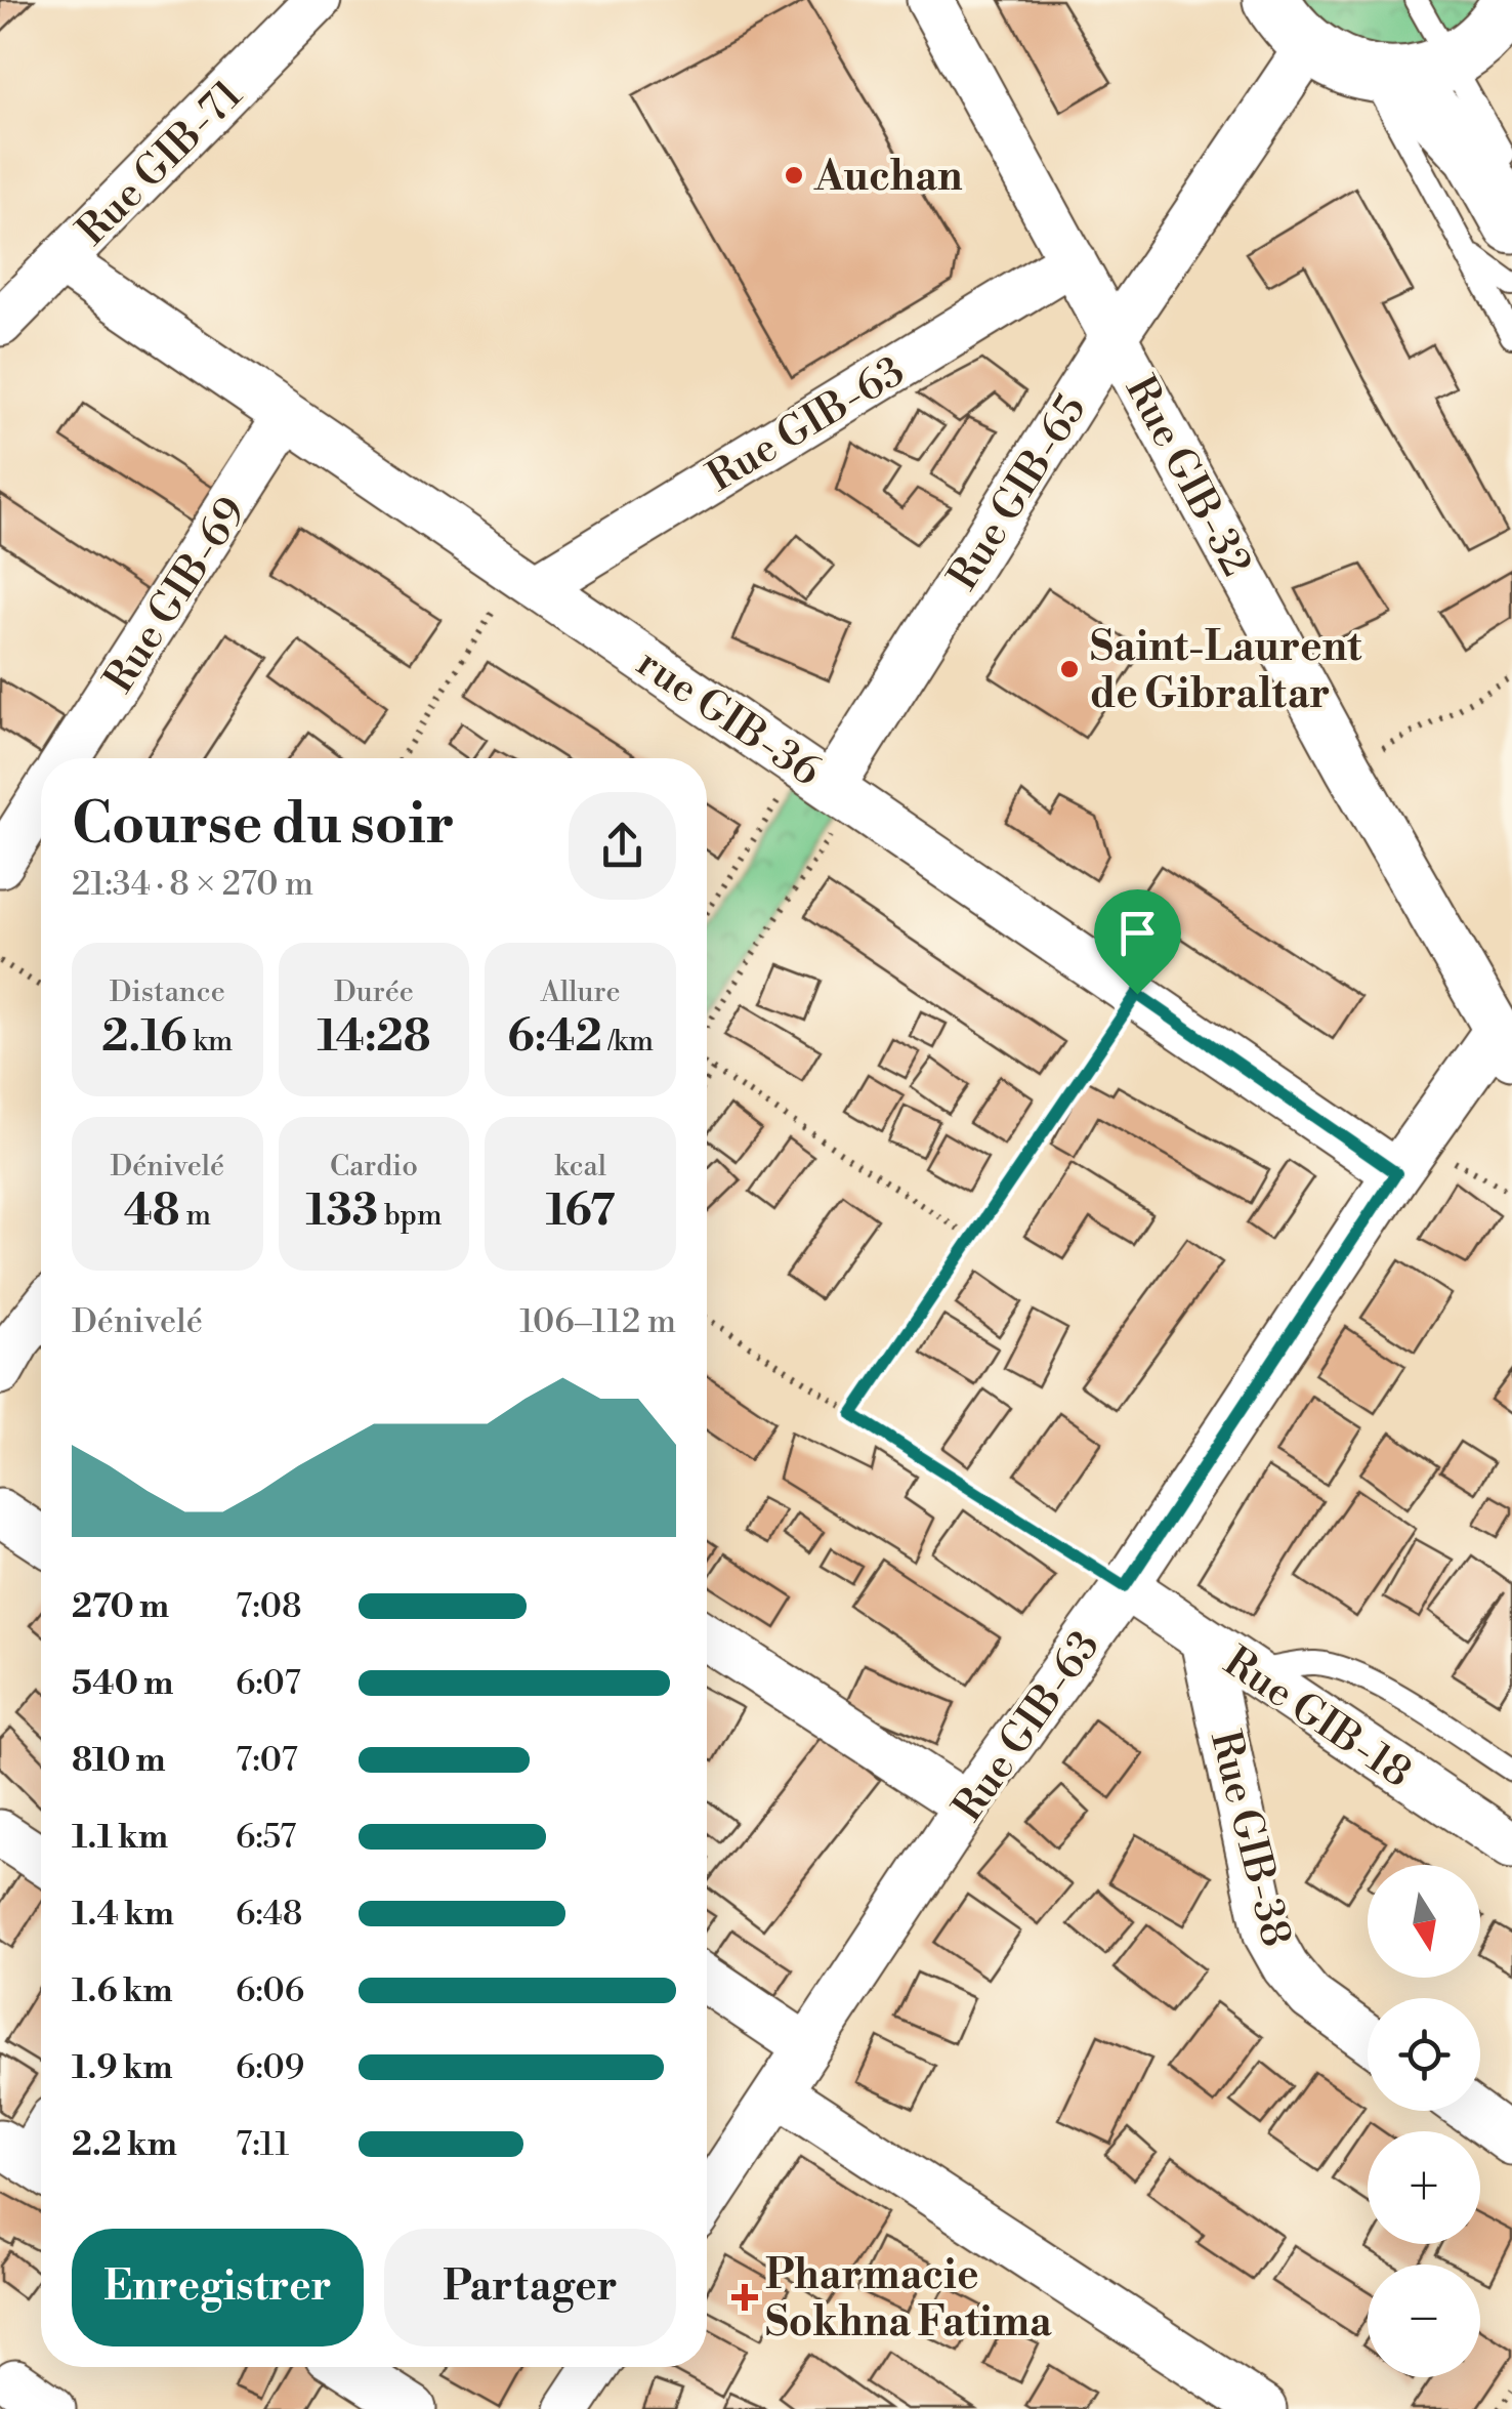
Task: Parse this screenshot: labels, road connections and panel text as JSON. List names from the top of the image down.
{
  "streets": {
    "street": [
      "Rue GIB-71",
      "Rue GIB-63",
      "Rue GIB-32",
      "Rue GIB-65",
      "Rue GIB-69",
      "rue GIB-36",
      "Rue GIB-18",
      "Rue GIB-38"
    ]
  },
  "crossings": [
    ["Rue GIB-71", "rue GIB-36"],
    ["Rue GIB-63", "Rue GIB-32"],
    ["Rue GIB-63", "rue GIB-36"],
    ["Rue GIB-63", "Rue GIB-18"],
    ["Rue GIB-32", "Rue GIB-65"],
    ["Rue GIB-65", "rue GIB-36"],
    ["Rue GIB-69", "rue GIB-36"],
    ["Rue GIB-18", "Rue GIB-38"]
  ],
  "places": {
    "other": ["Auchan", "Saint-Laurent de Gibraltar"],
    "health": ["Pharmacie Sokhna Fatima"]
  },
  "north": "bottom",
  "page": {
    "heading": ["Course du soir", "21:34 · 8 × 270 m"],
    "stats": [
      ["Distance", "2.16 km"],
      ["Durée", "14:28"],
      ["Allure", "6:42 /km"],
      ["Dénivelé", "48 m"],
      ["Cardio", "133 bpm"],
      ["kcal", "167"]
    ],
    "chart": ["Dénivelé", "106–112 m"],
    "list": [
      {
        "name": "270 m",
        "note": "7:08"
      },
      {
        "name": "540 m",
        "note": "6:07"
      },
      {
        "name": "810 m",
        "note": "7:07"
      },
      {
        "name": "1.1 km",
        "note": "6:57"
      },
      {
        "name": "1.4 km",
        "note": "6:48"
      },
      {
        "name": "1.6 km",
        "note": "6:06"
      },
      {
        "name": "1.9 km",
        "note": "6:09"
      },
      {
        "name": "2.2 km",
        "note": "7:11"
      }
    ],
    "map_buttons": ["+", "−"],
    "buttons": ["Enregistrer", "Partager"]
  }
}
